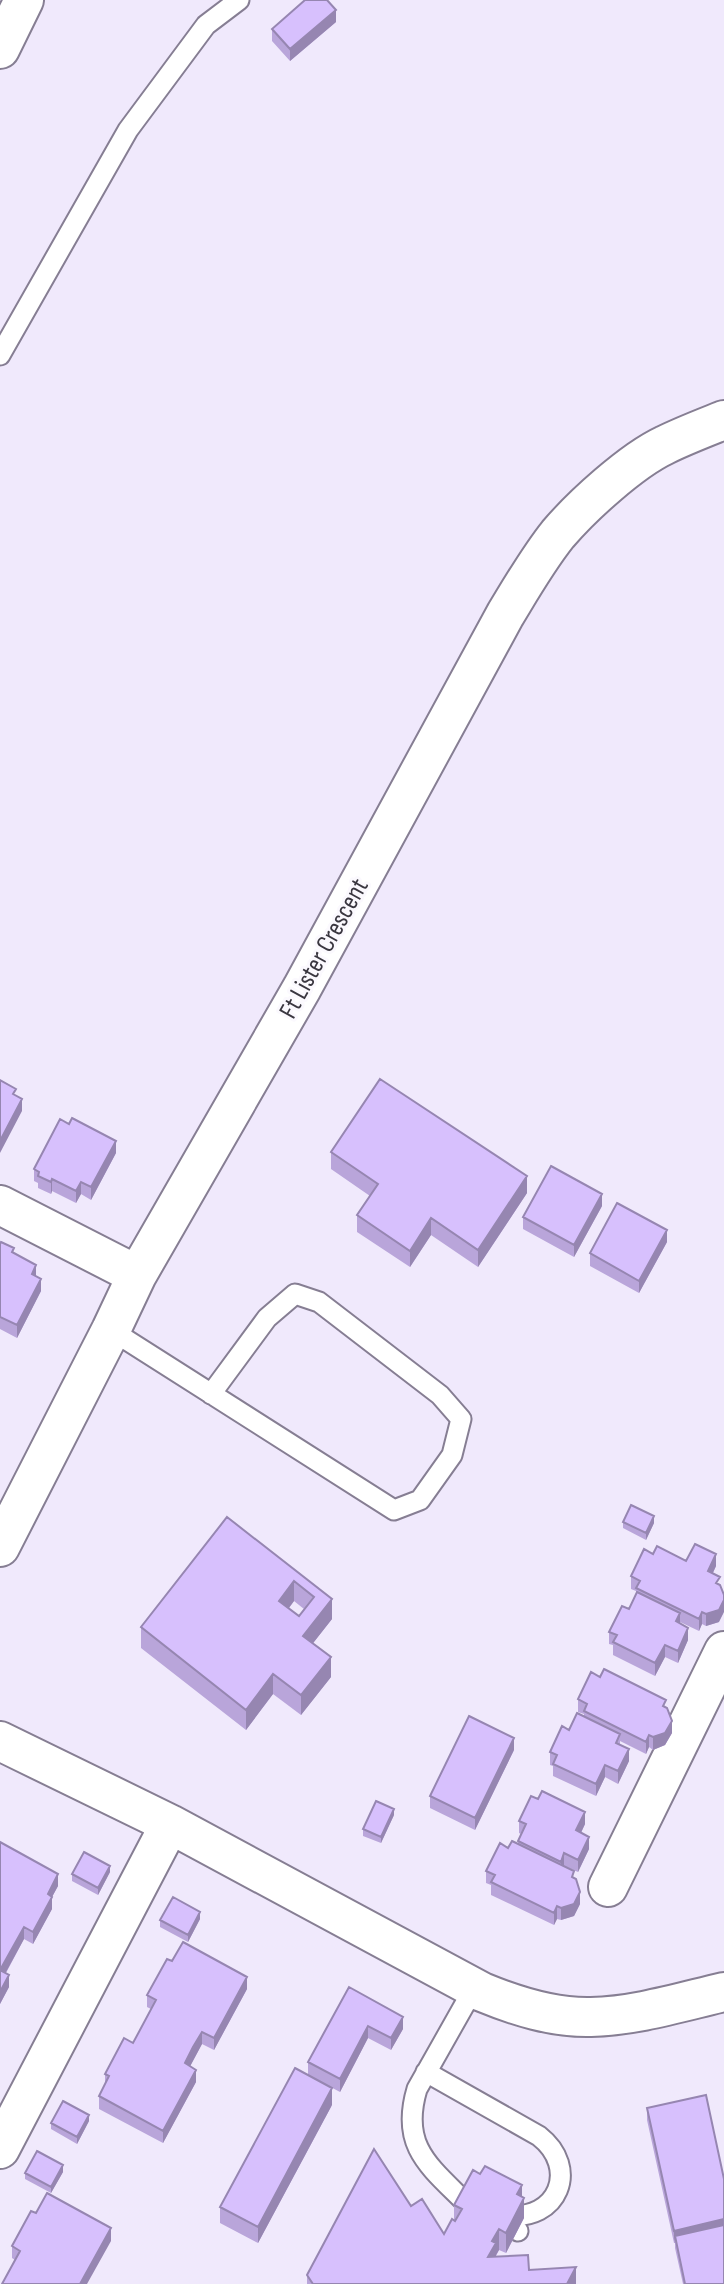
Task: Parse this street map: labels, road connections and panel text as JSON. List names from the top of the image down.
{
  "streets": {
    "main road": ["Ft Lister Crescent"]
  }
}
